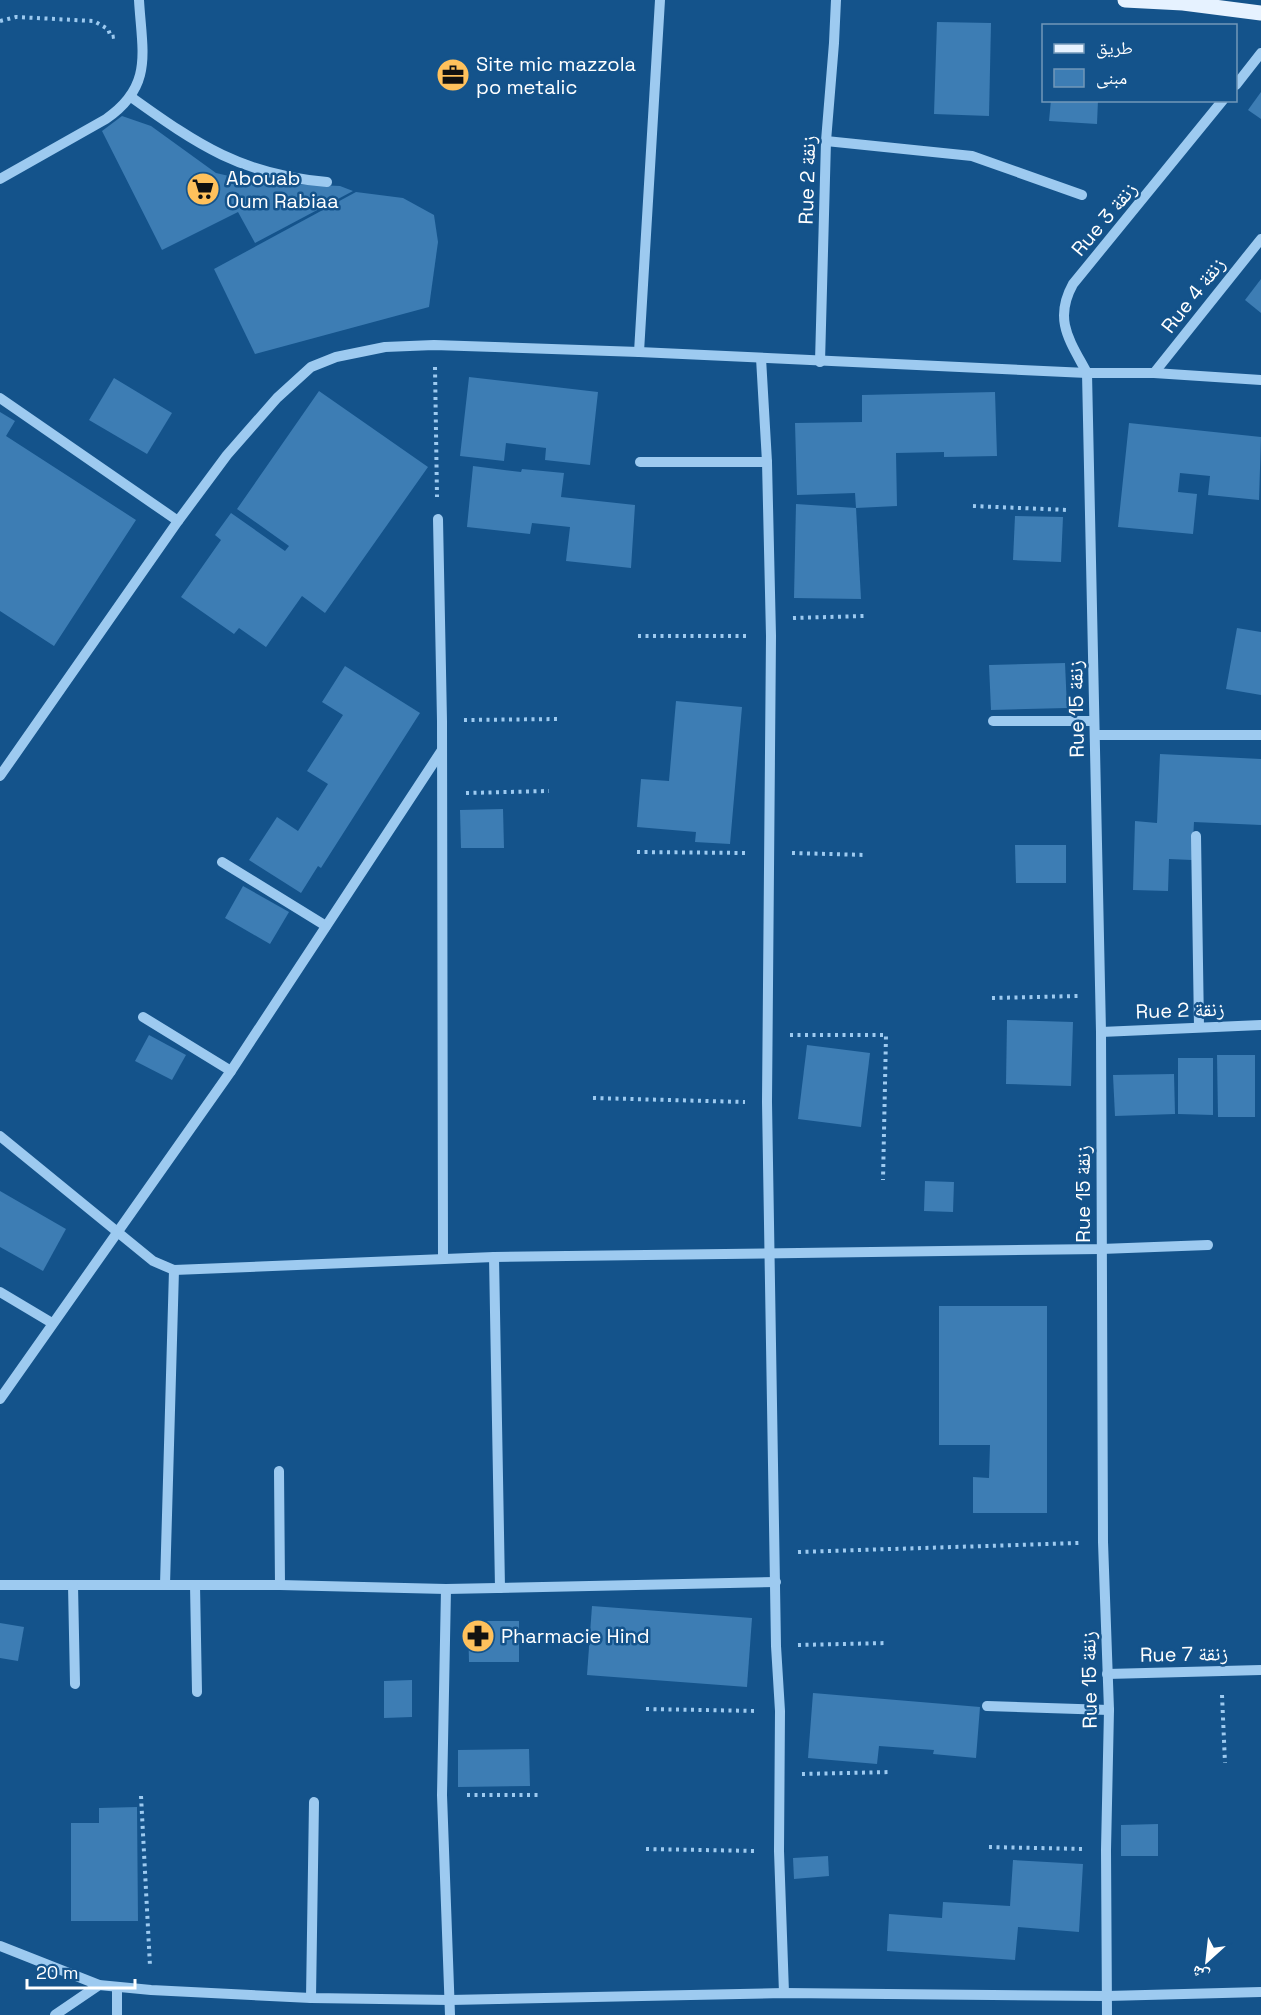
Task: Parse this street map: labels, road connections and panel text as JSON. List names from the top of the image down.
{
  "streets": {
    "street": [
      "Rue 2 زنقة",
      "Rue 3 زنقة",
      "Rue 4 زنقة",
      "Rue 15 زنقة",
      "Rue 7 زنقة"
    ]
  },
  "crossings": [
    ["Rue 2 زنقة", "Rue 15 زنقة"],
    ["Rue 3 زنقة", "Rue 15 زنقة"],
    ["Rue 15 زنقة", "Rue 7 زنقة"]
  ],
  "places": {
    "office": ["Site mic mazzola po metalic"],
    "supermarket": ["Abouab Oum Rabiaa"],
    "pharmacy": ["Pharmacie Hind"]
  },
  "legend": ["طريق", "مبنى"],
  "scale_bar": "20 m",
  "north": "bottom left"
}
